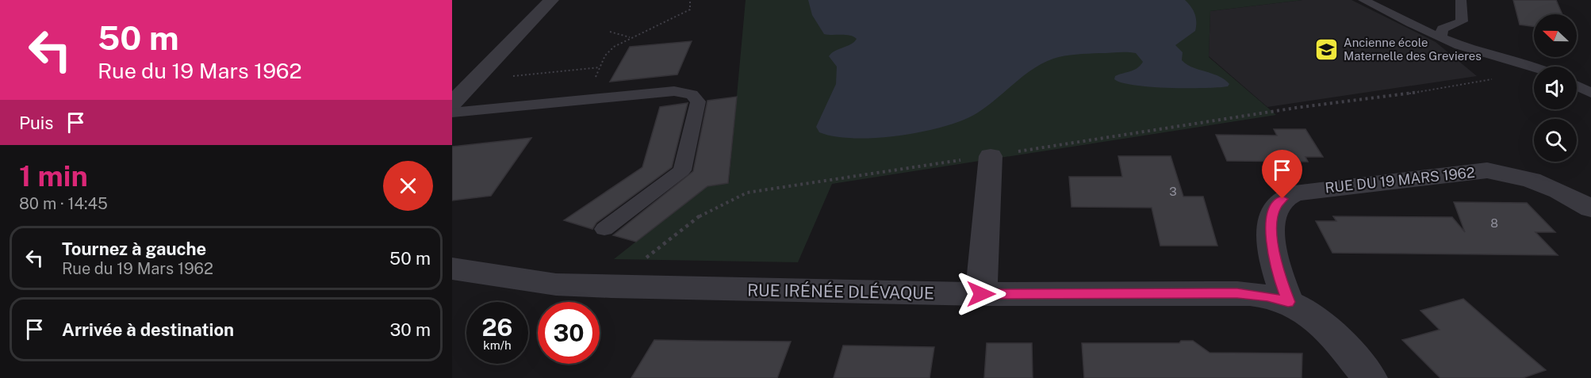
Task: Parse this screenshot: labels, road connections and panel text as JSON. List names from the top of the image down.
{
  "streets": {
    "street": ["RUE DU 19 MARS 1962", "RUE IRÉNÉE DLÉVAQUE"]
  },
  "crossings": [
    ["RUE DU 19 MARS 1962", "RUE IRÉNÉE DLÉVAQUE"]
  ],
  "places": {
    "school or university": ["Ancienne école Maternelle des Grevieres"]
  },
  "house_numbers": ["3", "8"],
  "north": "left",
  "page": {
    "turn": ["50 m", "Rue du 19 Mars 1962"],
    "then": "Puis",
    "heading": ["1 min", "80 m · 14:45"],
    "list": [
      {
        "name": "Tournez à gauche",
        "note": "Rue du 19 Mars 1962",
        "value": "50 m"
      },
      {
        "name": "Arrivée à destination",
        "value": "30 m"
      }
    ],
    "speed": "26 km/h",
    "limit": "30"
  }
}
